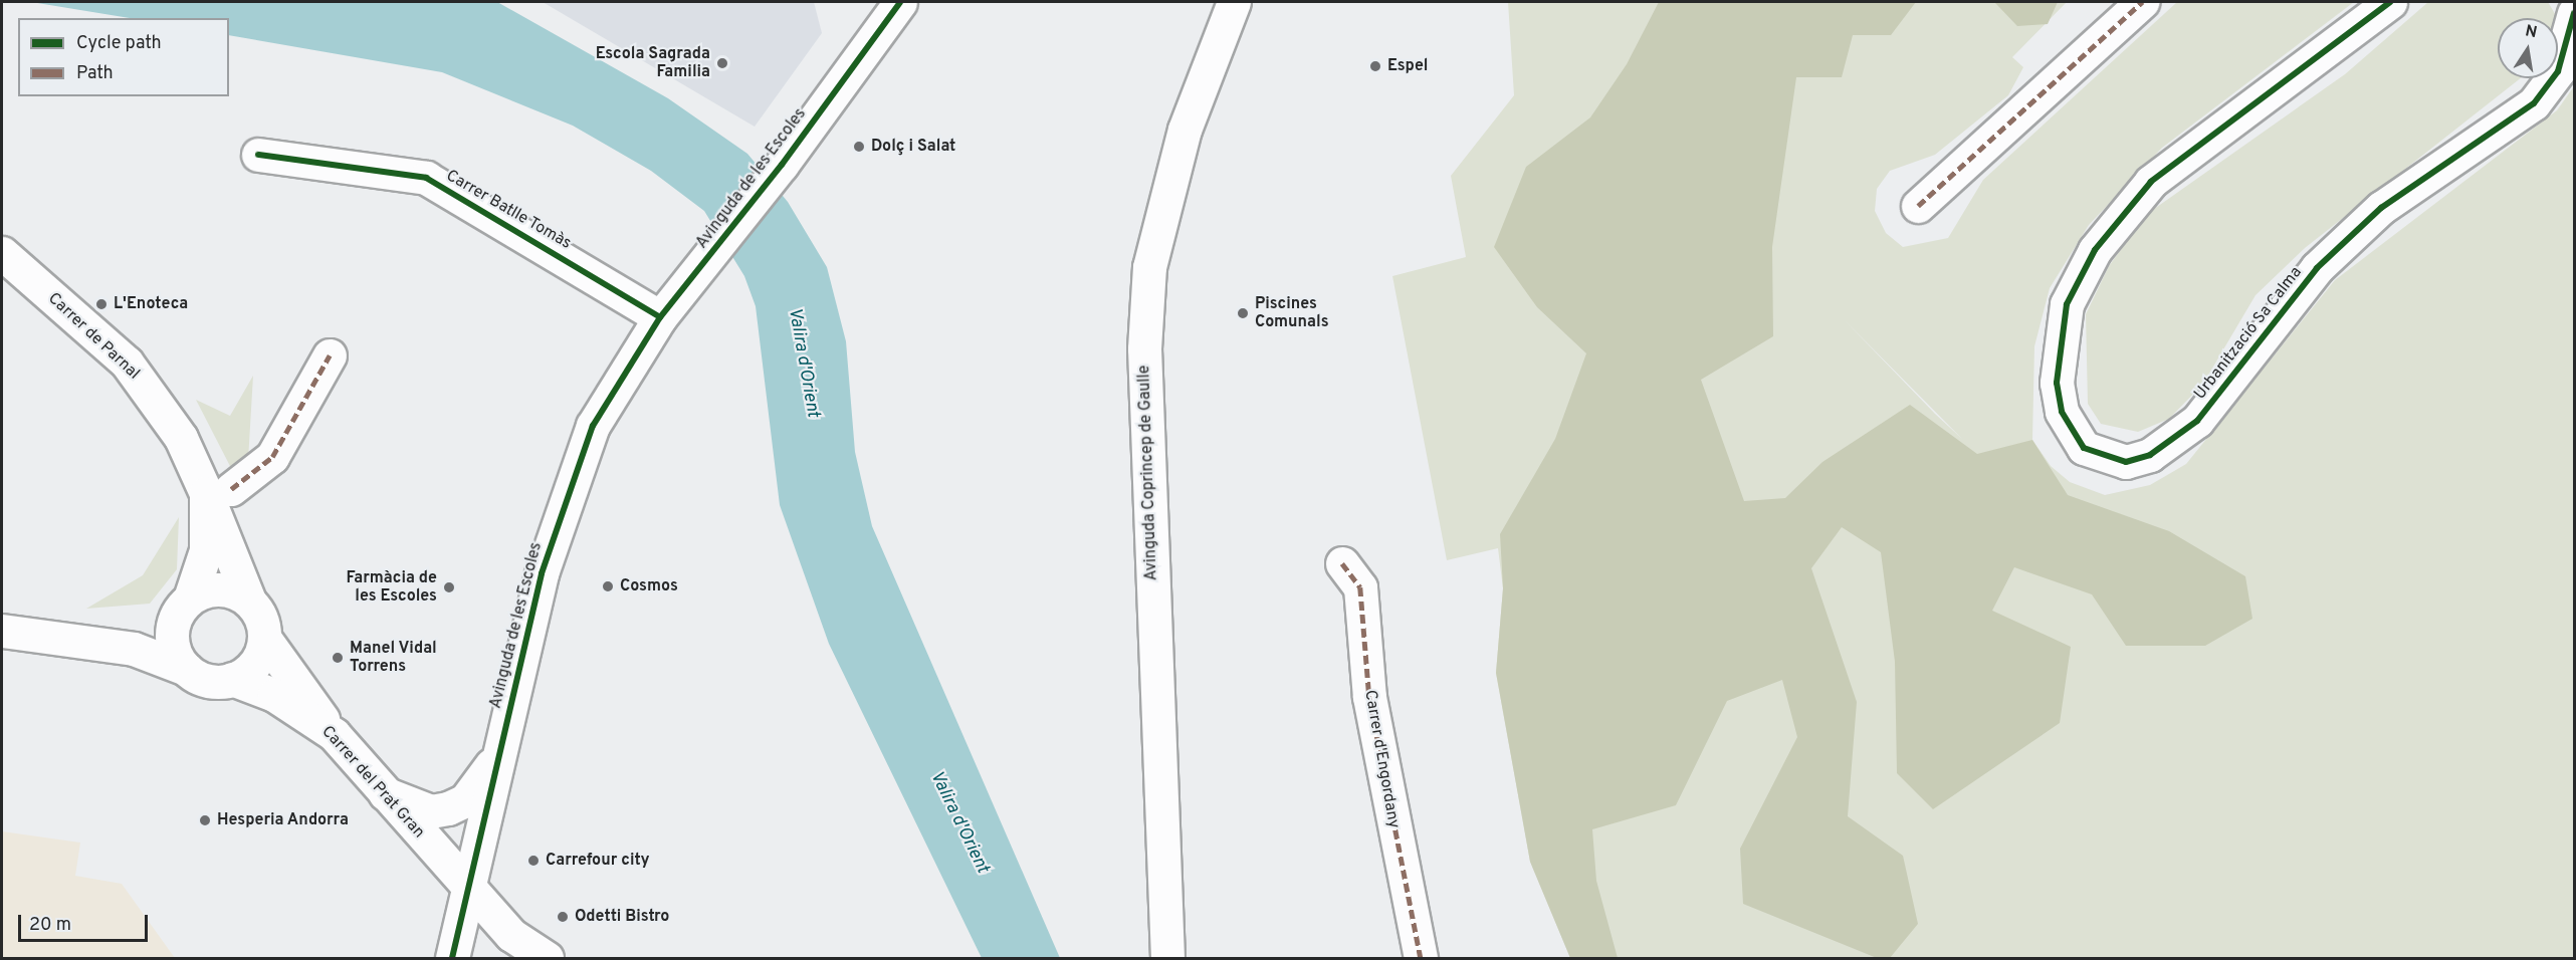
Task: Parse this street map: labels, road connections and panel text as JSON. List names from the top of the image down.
{
  "streets": {
    "street": [
      "Avinguda de les Escoles",
      "Carrer Batlle Tomàs",
      "Urbanització Sa Calma",
      "Carrer de Parnal",
      "Avinguda Coprincep de Gaulle",
      "Carrer d'Engordany",
      "Carrer del Prat Gran"
    ]
  },
  "crossings": [
    ["Avinguda de les Escoles", "Carrer Batlle Tomàs"],
    ["Avinguda de les Escoles", "Carrer del Prat Gran"],
    ["Carrer de Parnal", "Carrer del Prat Gran"]
  ],
  "water": ["Valira d'Orient"],
  "places": [
    "Escola Sagrada Familia",
    "Espel",
    "Dolç i Salat",
    "L'Enoteca",
    "Piscines Comunals",
    "Cosmos",
    "Farmàcia de les Escoles",
    "Manel Vidal Torrens",
    "Hesperia Andorra",
    "Carrefour city",
    "Odetti Bistro"
  ],
  "legend": ["Cycle path", "Path"],
  "scale_bar": "20 m",
  "north": "top"
}
